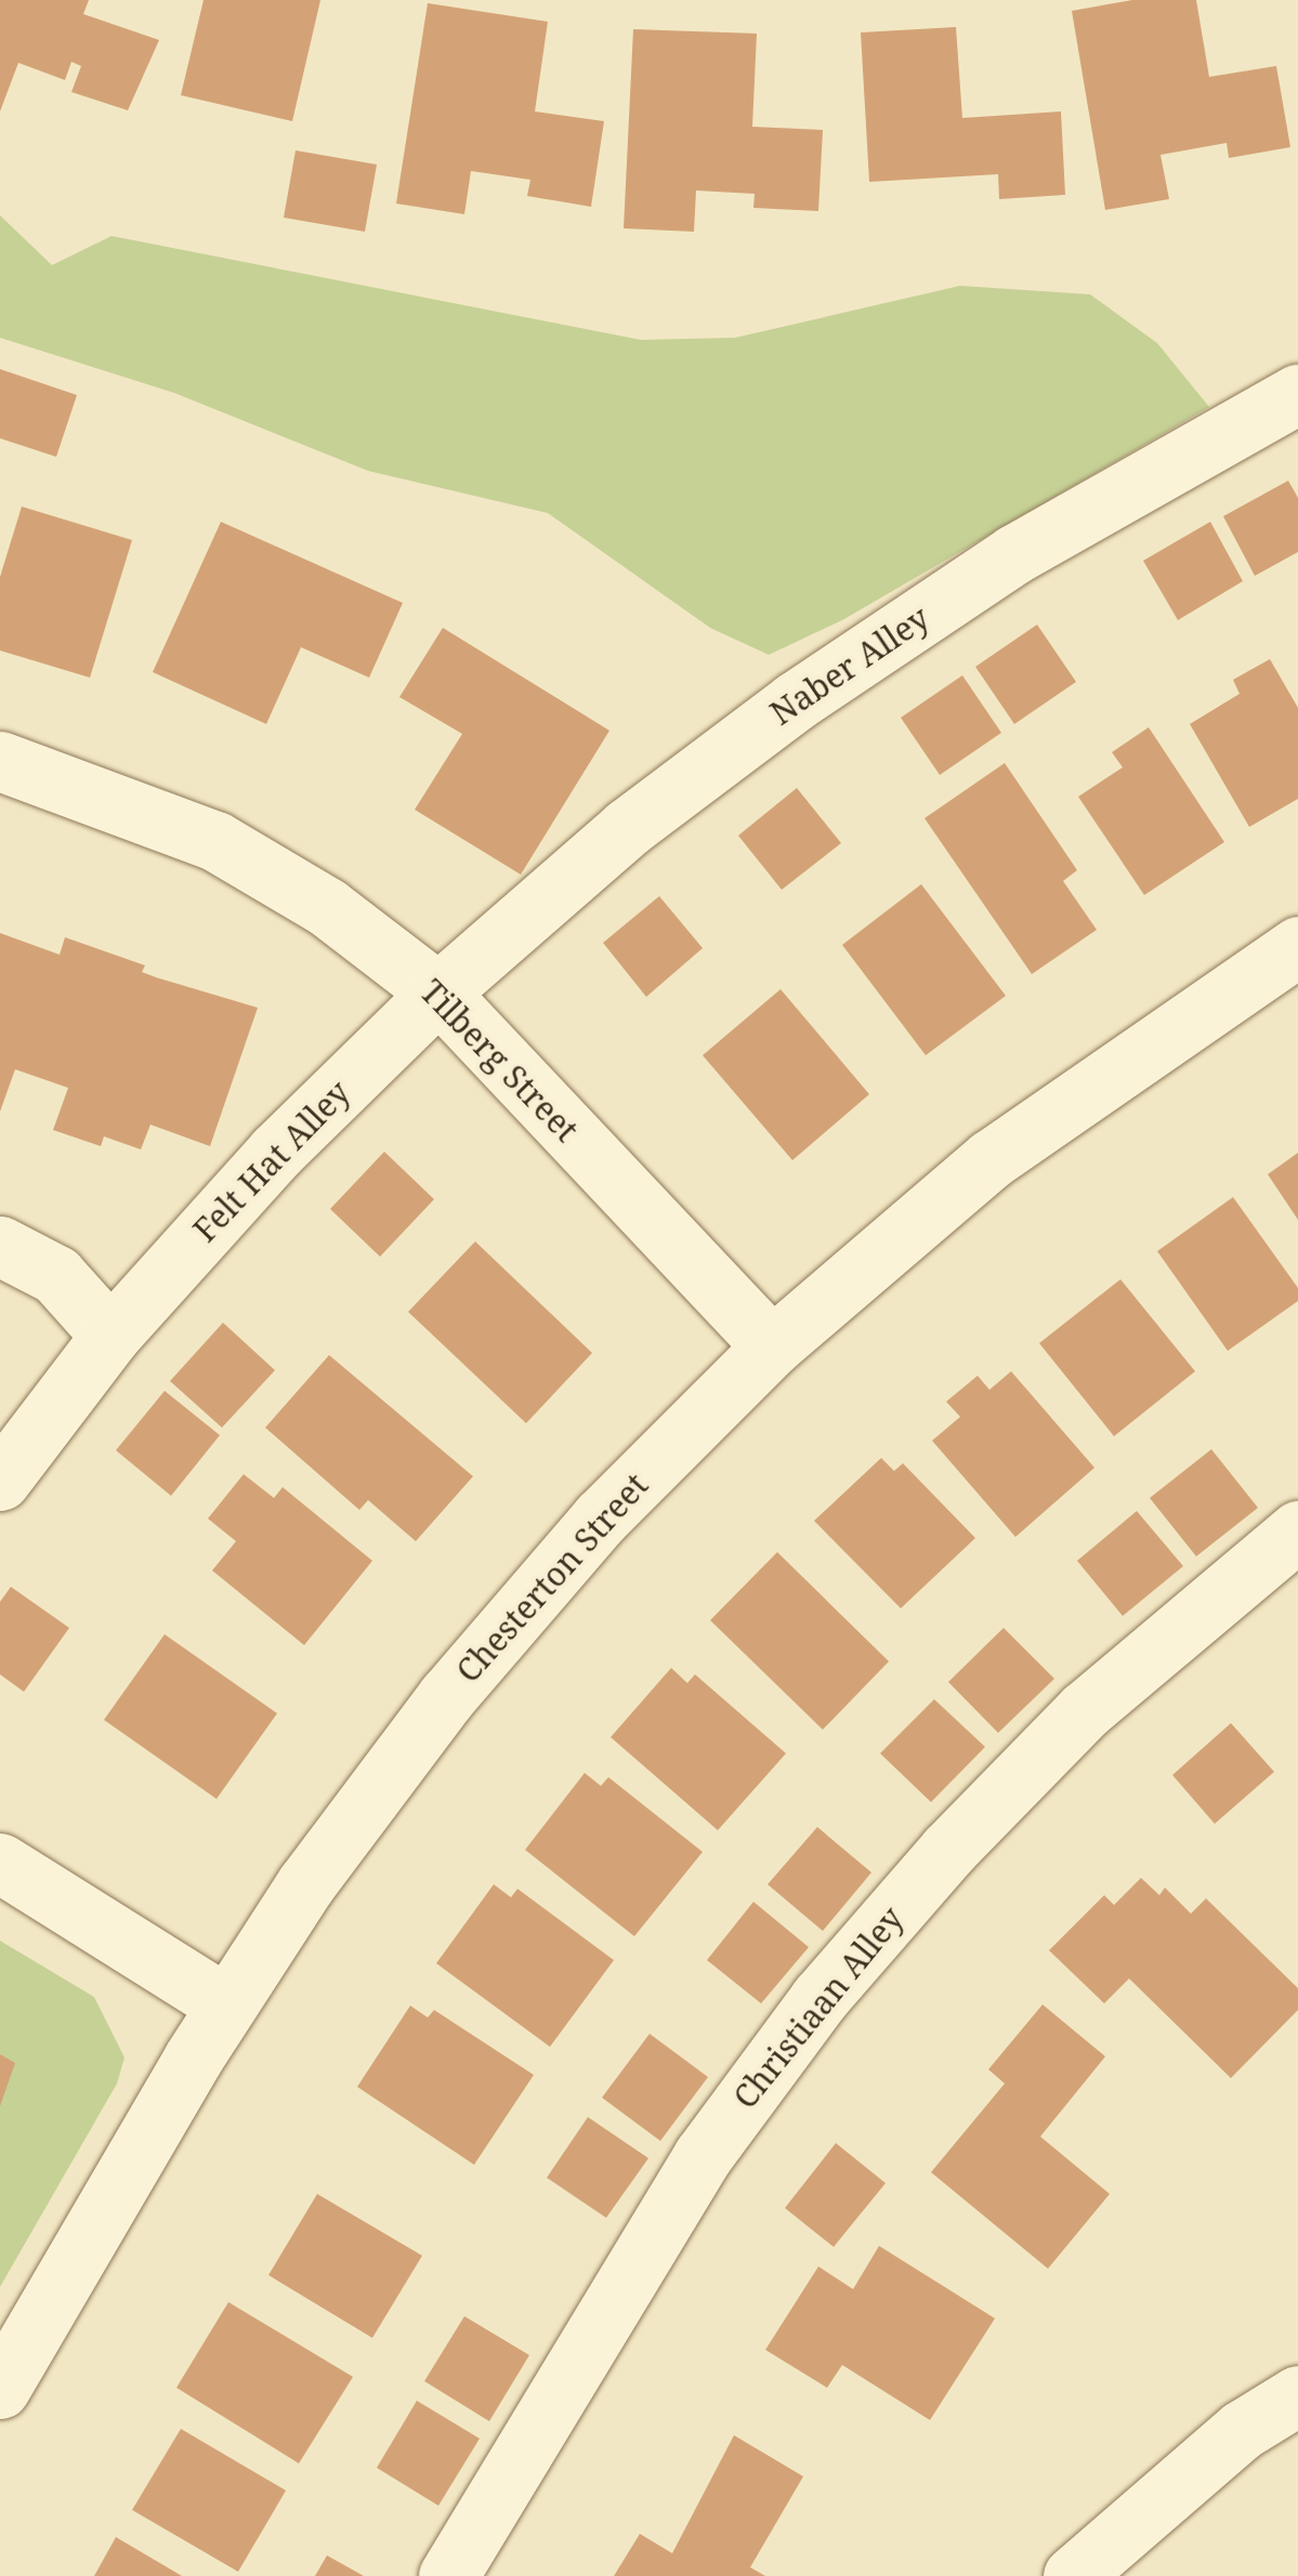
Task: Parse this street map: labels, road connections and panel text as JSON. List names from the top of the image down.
{
  "streets": {
    "street": [
      "Naber Alley",
      "Tilberg Street",
      "Felt Hat Alley",
      "Chesterton Street",
      "Christiaan Alley"
    ]
  },
  "crossings": [
    ["Naber Alley", "Tilberg Street"],
    ["Naber Alley", "Felt Hat Alley"],
    ["Tilberg Street", "Felt Hat Alley"],
    ["Tilberg Street", "Chesterton Street"]
  ]
}
